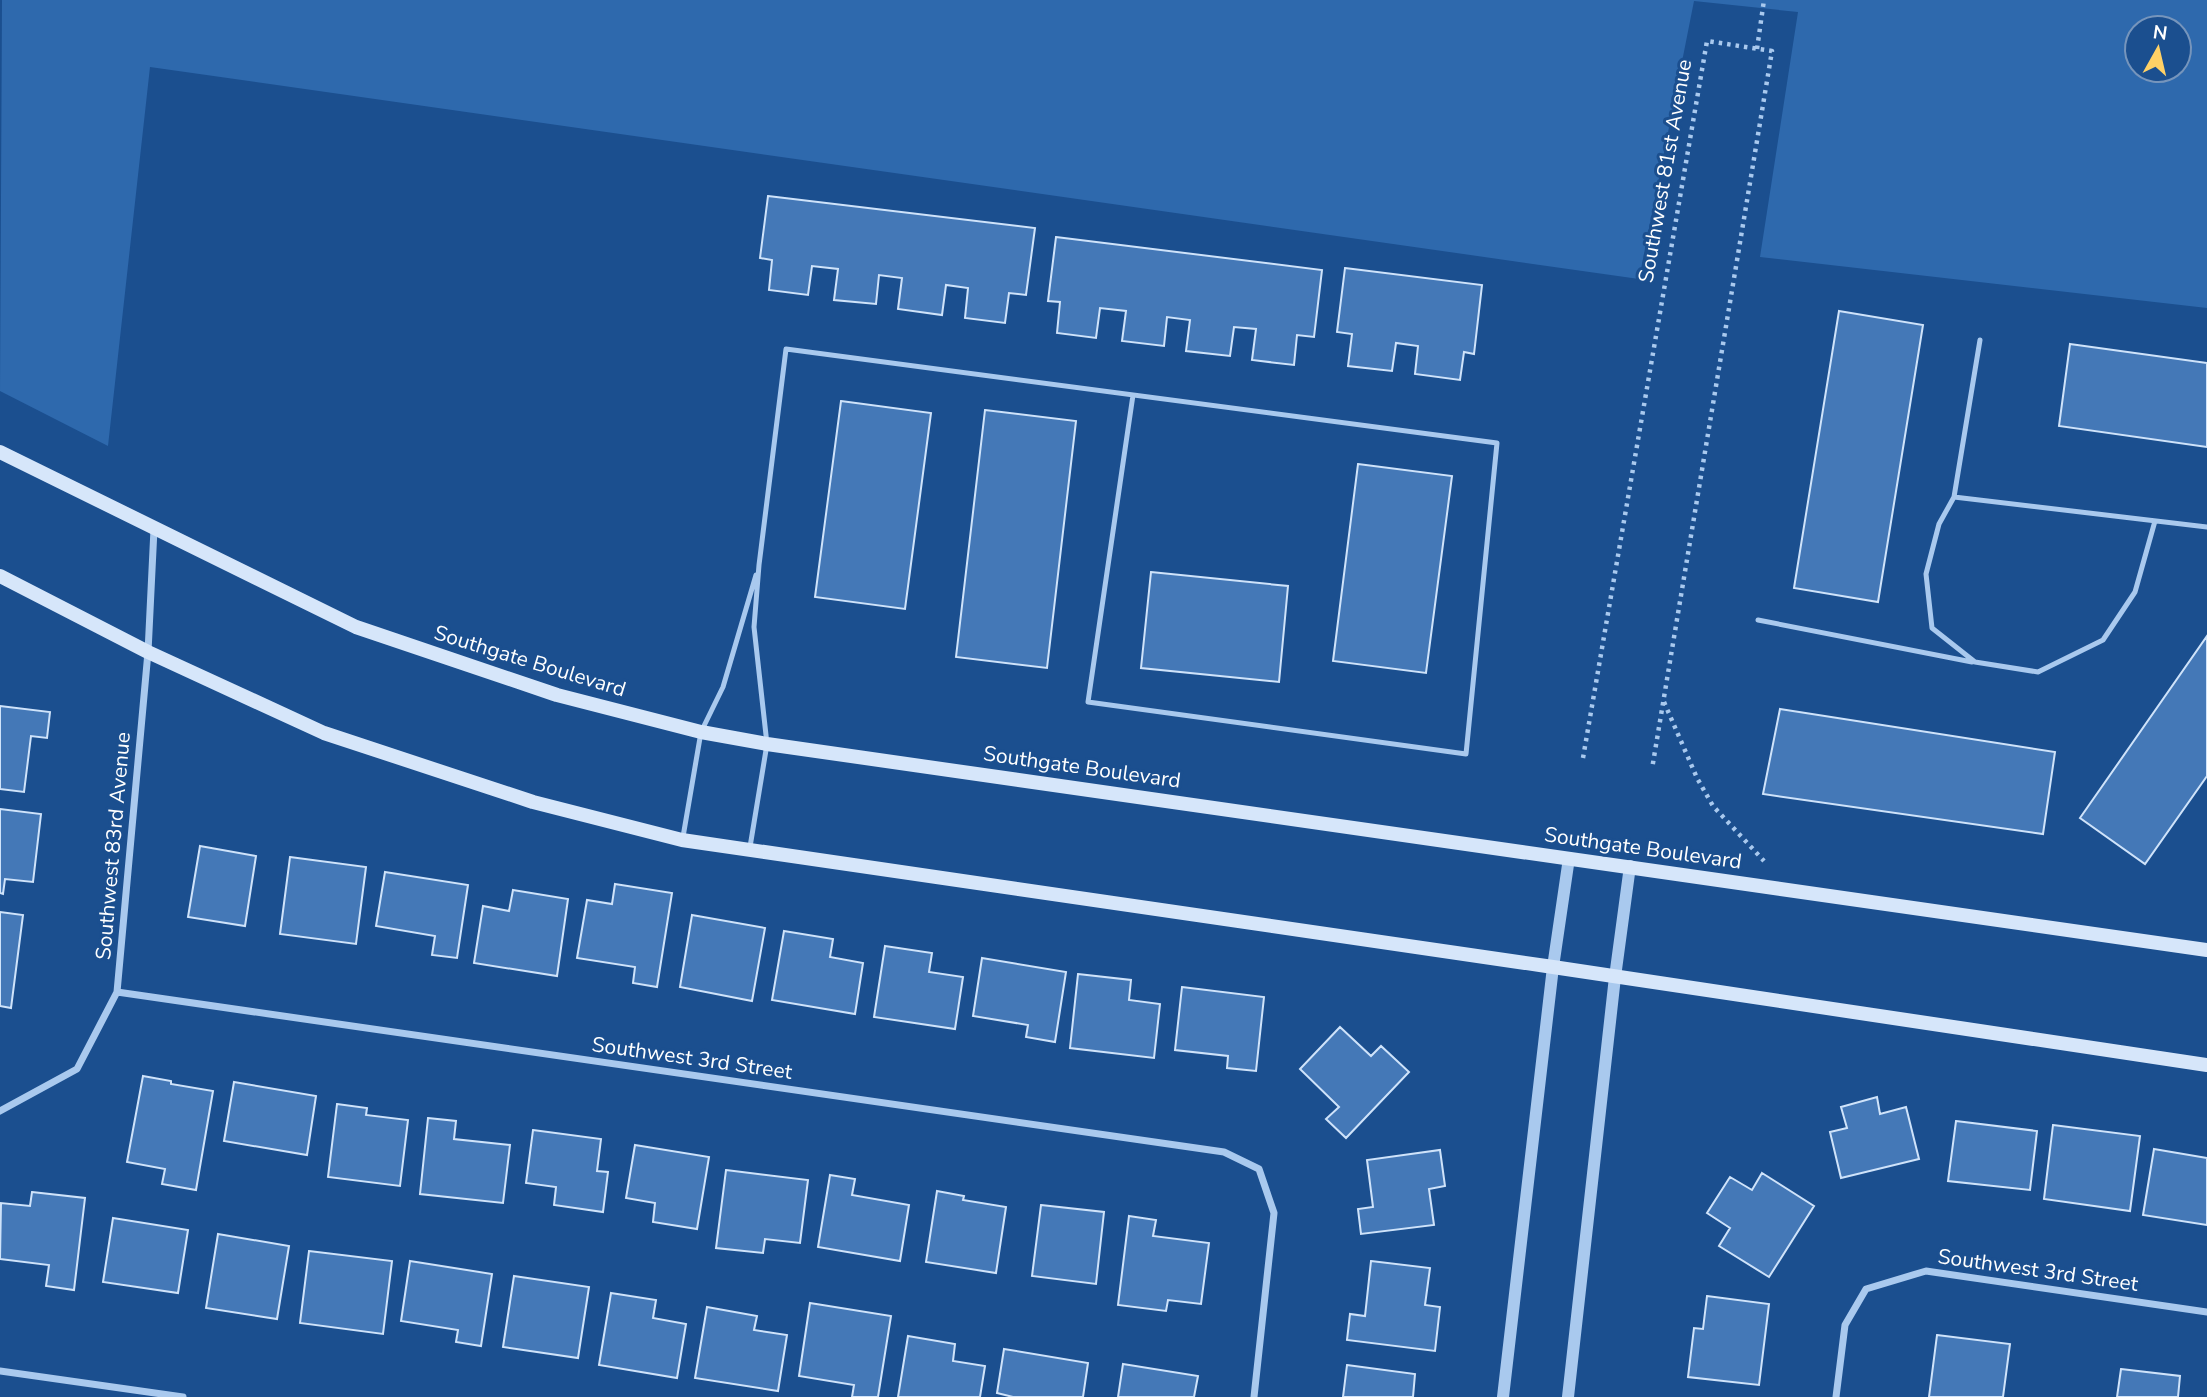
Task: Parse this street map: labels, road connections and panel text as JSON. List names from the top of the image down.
{
  "streets": {
    "main road": ["Southgate Boulevard"],
    "street": ["Southwest 83rd Avenue", "Southwest 3rd Street"],
    "path": ["Southwest 81st Avenue"]
  },
  "crossings": [
    ["Southgate Boulevard", "Southwest 83rd Avenue"],
    ["Southwest 83rd Avenue", "Southwest 3rd Street"]
  ],
  "north": "top"
}
